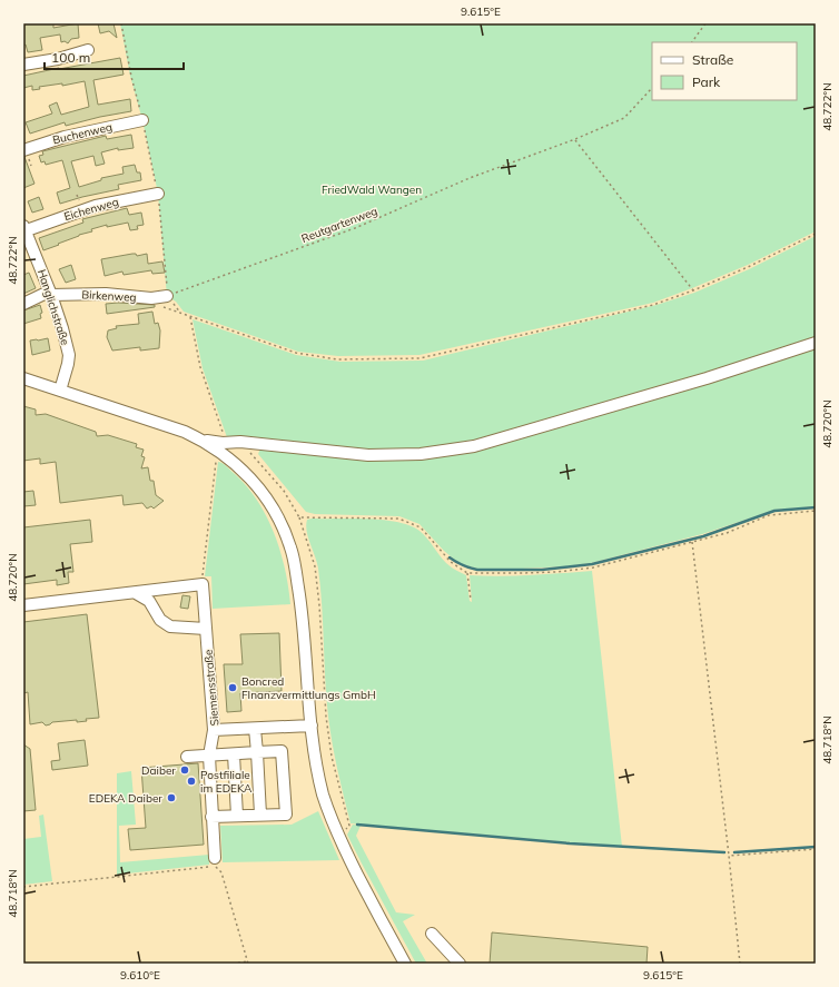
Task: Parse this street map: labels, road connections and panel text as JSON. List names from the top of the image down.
{
  "streets": {
    "street": [
      "Buchenweg",
      "Eichenweg",
      "Birkenweg",
      "Hanglichstraße",
      "Siemensstraße"
    ],
    "path": ["Reutgartenweg"]
  },
  "crossings": [
    ["Eichenweg", "Hanglichstraße"],
    ["Reutgartenweg", "Birkenweg"],
    ["Birkenweg", "Hanglichstraße"]
  ],
  "parks": ["FriedWald Wangen"],
  "places": [
    "Boncred FInanzvermittlungs GmbH",
    "Daiber",
    "Postfiliale im EDEKA",
    "EDEKA Daiber"
  ],
  "legend": ["Straße", "Park"],
  "scale_bar": "100 m",
  "coordinates": [
    "9.615°E",
    "48.722°N",
    "48.720°N",
    "48.718°N",
    "9.610°E"
  ]
}
